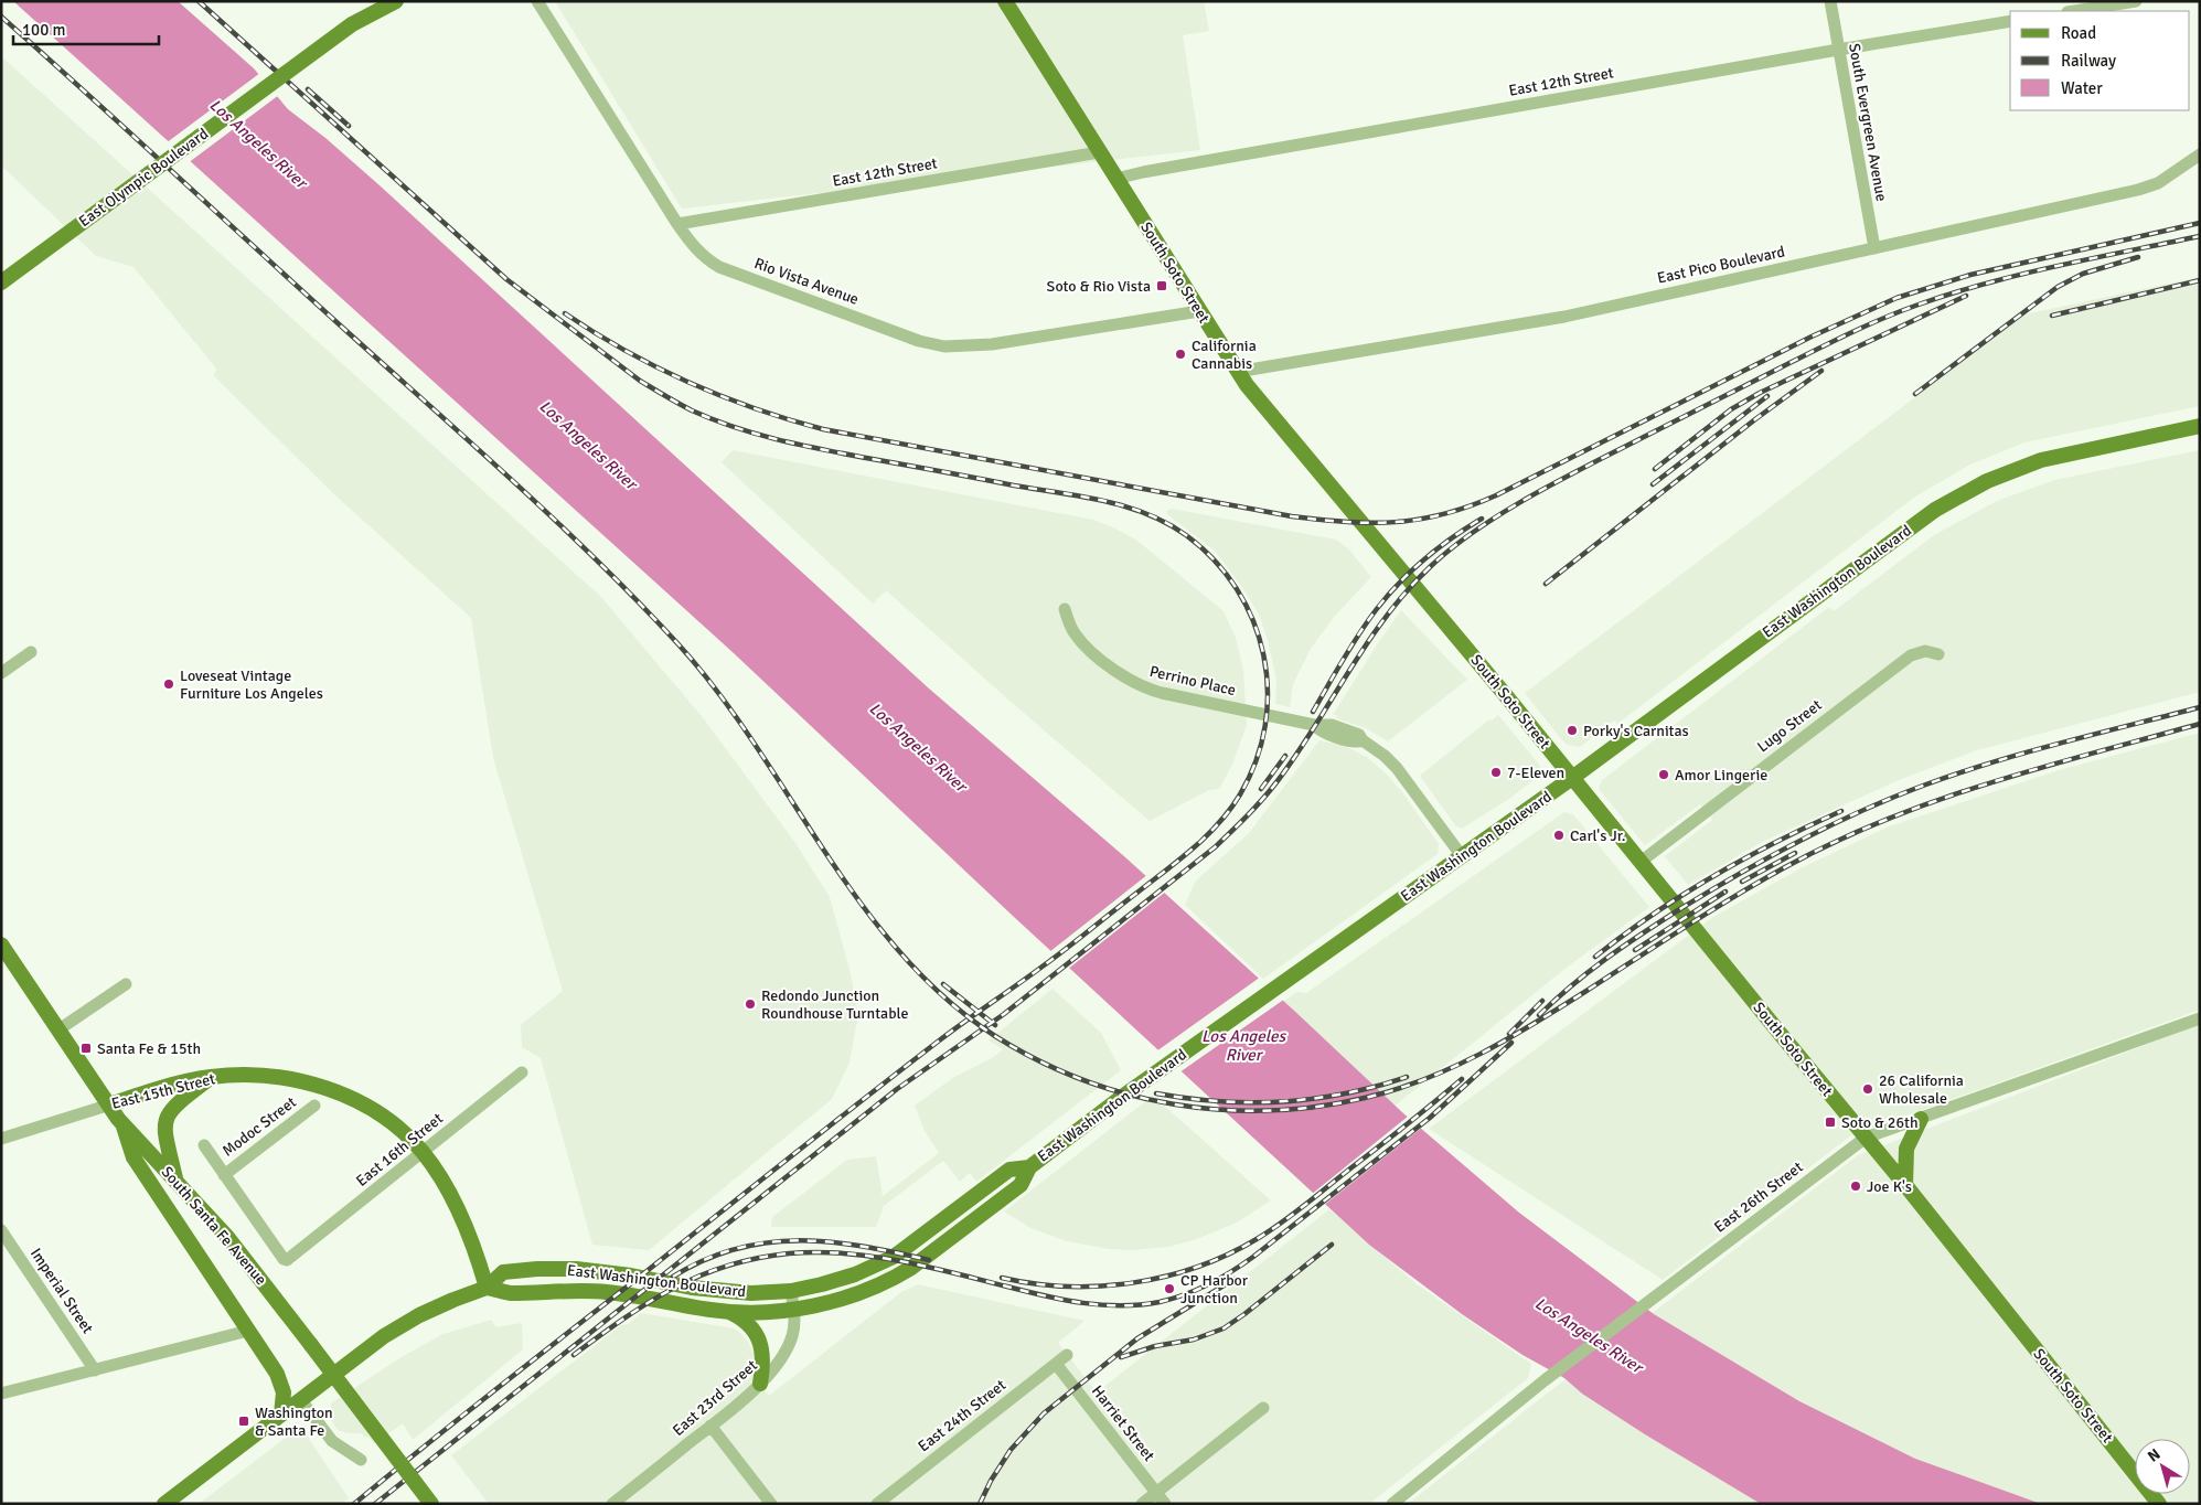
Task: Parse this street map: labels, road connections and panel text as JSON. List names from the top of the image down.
{
  "streets": {
    "main road": [
      "East Olympic Boulevard",
      "South Soto Street",
      "East Washington Boulevard",
      "East 15th Street",
      "South Santa Fe Avenue"
    ],
    "street": [
      "East 12th Street",
      "South Evergreen Avenue",
      "East Pico Boulevard",
      "Rio Vista Avenue",
      "Perrino Place",
      "Lugo Street",
      "Modoc Street",
      "East 16th Street",
      "East 26th Street",
      "Imperial Street",
      "East 23rd Street",
      "East 24th Street",
      "Harriet Street"
    ]
  },
  "crossings": [
    ["East 12th Street", "South Evergreen Avenue"],
    ["East 12th Street", "South Soto Street"],
    ["East 12th Street", "Rio Vista Avenue"],
    ["South Evergreen Avenue", "East Pico Boulevard"],
    ["East Pico Boulevard", "South Soto Street"],
    ["South Soto Street", "Rio Vista Avenue"],
    ["South Soto Street", "East Washington Boulevard"],
    ["South Soto Street", "Lugo Street"],
    ["South Soto Street", "East 26th Street"],
    ["East Washington Boulevard", "Perrino Place"],
    ["East Washington Boulevard", "East 15th Street"],
    ["East Washington Boulevard", "East 23rd Street"],
    ["East 15th Street", "East 16th Street"],
    ["East 15th Street", "South Santa Fe Avenue"],
    ["Modoc Street", "East 16th Street"],
    ["East 24th Street", "Harriet Street"]
  ],
  "water": ["Los Angeles River"],
  "places": {
    "transit": [
      "Soto & Rio Vista",
      "Santa Fe & 15th",
      "Soto & 26th",
      "Washington & Santa Fe"
    ],
    "other": [
      "California Cannabis",
      "Loveseat Vintage Furniture Los Angeles",
      "Porky's Carnitas",
      "7-Eleven",
      "Amor Lingerie",
      "Carl's Jr.",
      "Redondo Junction Roundhouse Turntable",
      "26 California Wholesale",
      "Joe K's",
      "CP Harbor Junction"
    ]
  },
  "legend": ["Road", "Railway", "Water"],
  "scale_bar": "100 m",
  "north": "top left"
}
